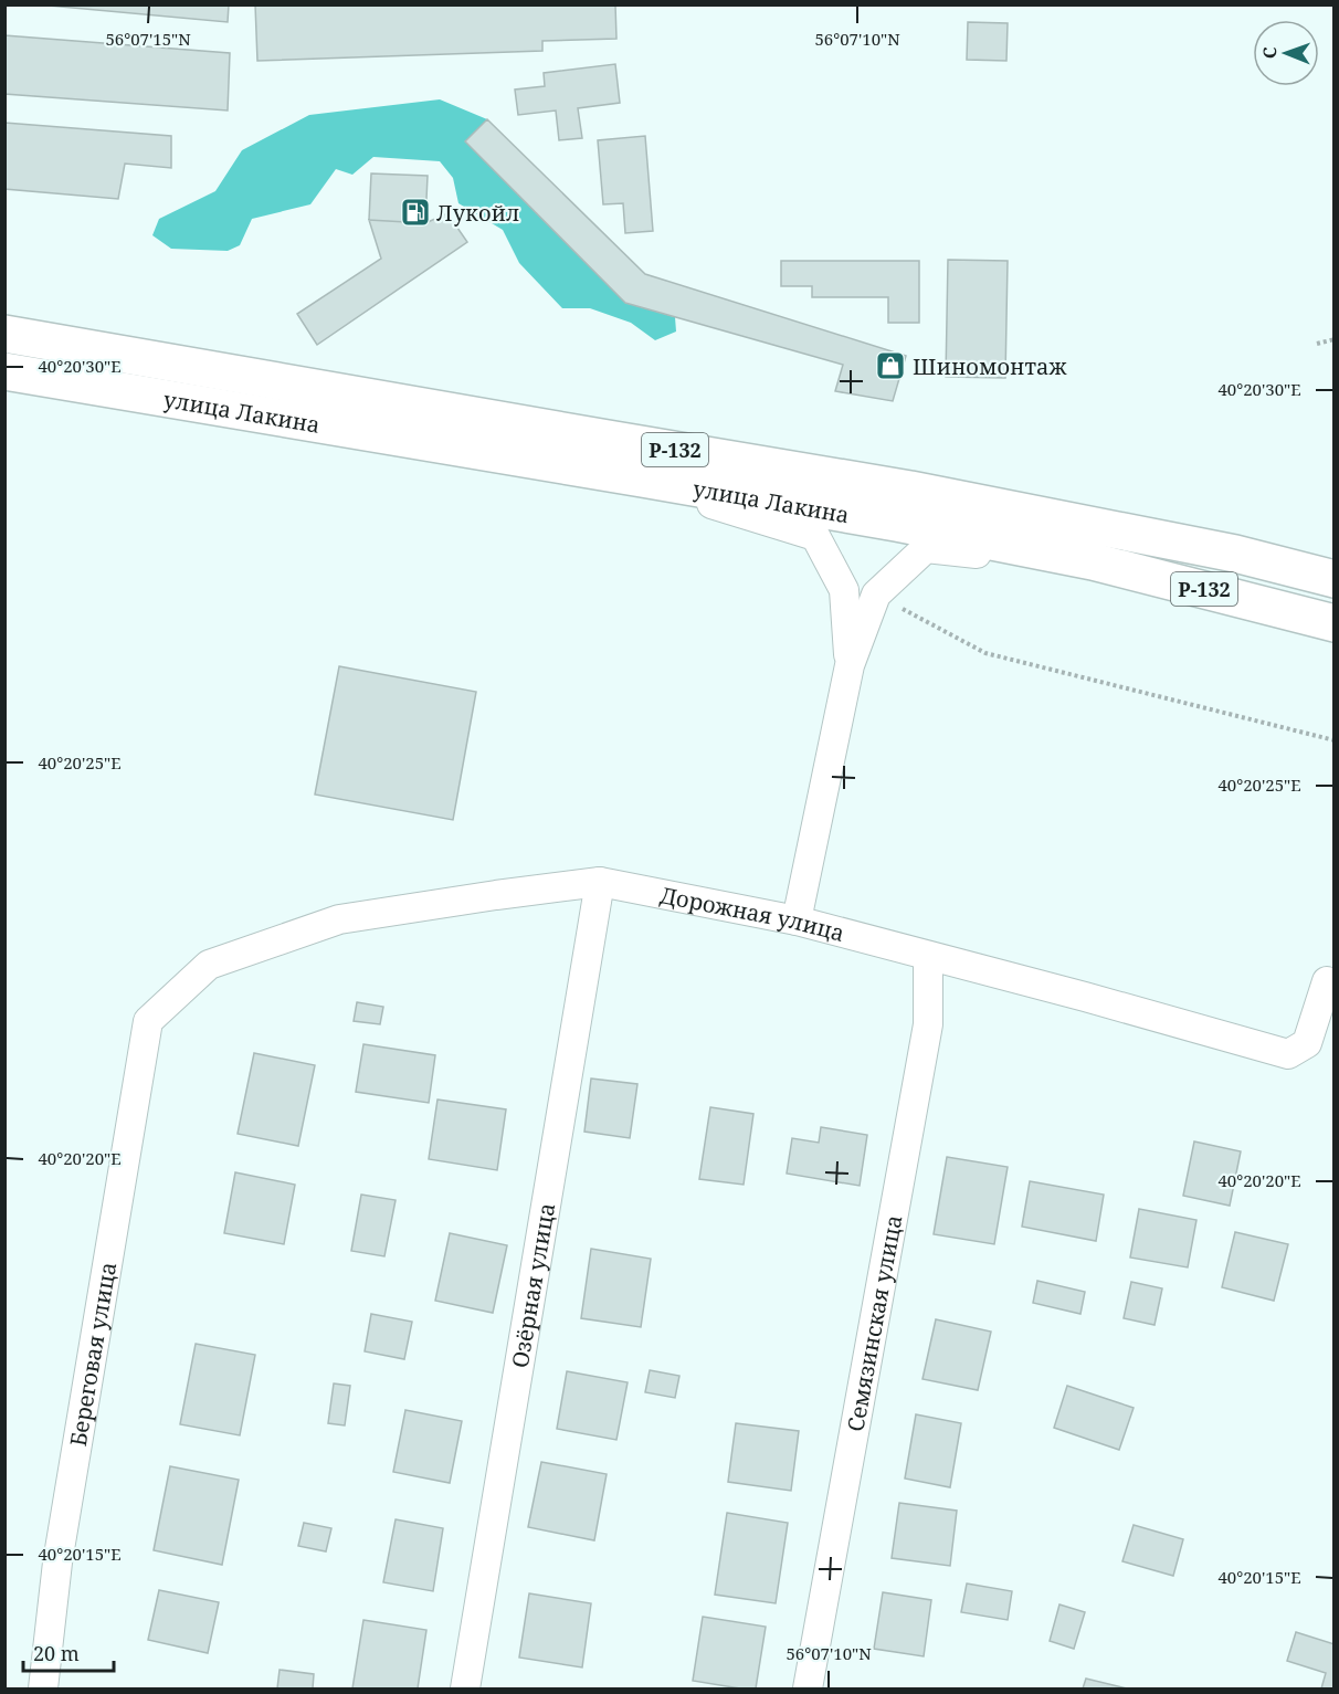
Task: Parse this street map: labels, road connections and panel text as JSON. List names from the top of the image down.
{
  "streets": {
    "highway": ["улица Лакина", "Р-132"],
    "street": [
      "Дорожная улица",
      "Озёрная улица",
      "Семязинская улица",
      "Береговая улица"
    ]
  },
  "crossings": [
    ["Дорожная улица", "Озёрная улица"],
    ["Дорожная улица", "Семязинская улица"],
    ["Дорожная улица", "Береговая улица"]
  ],
  "places": {
    "fuel station": ["Лукойл"],
    "shop": ["Шиномонтаж"]
  },
  "scale_bar": "20 m",
  "north": "left",
  "coordinates": [
    "56°07'15\"N",
    "56°07'10\"N",
    "40°20'30\"E",
    "40°20'25\"E",
    "40°20'20\"E",
    "40°20'15\"E"
  ]
}
